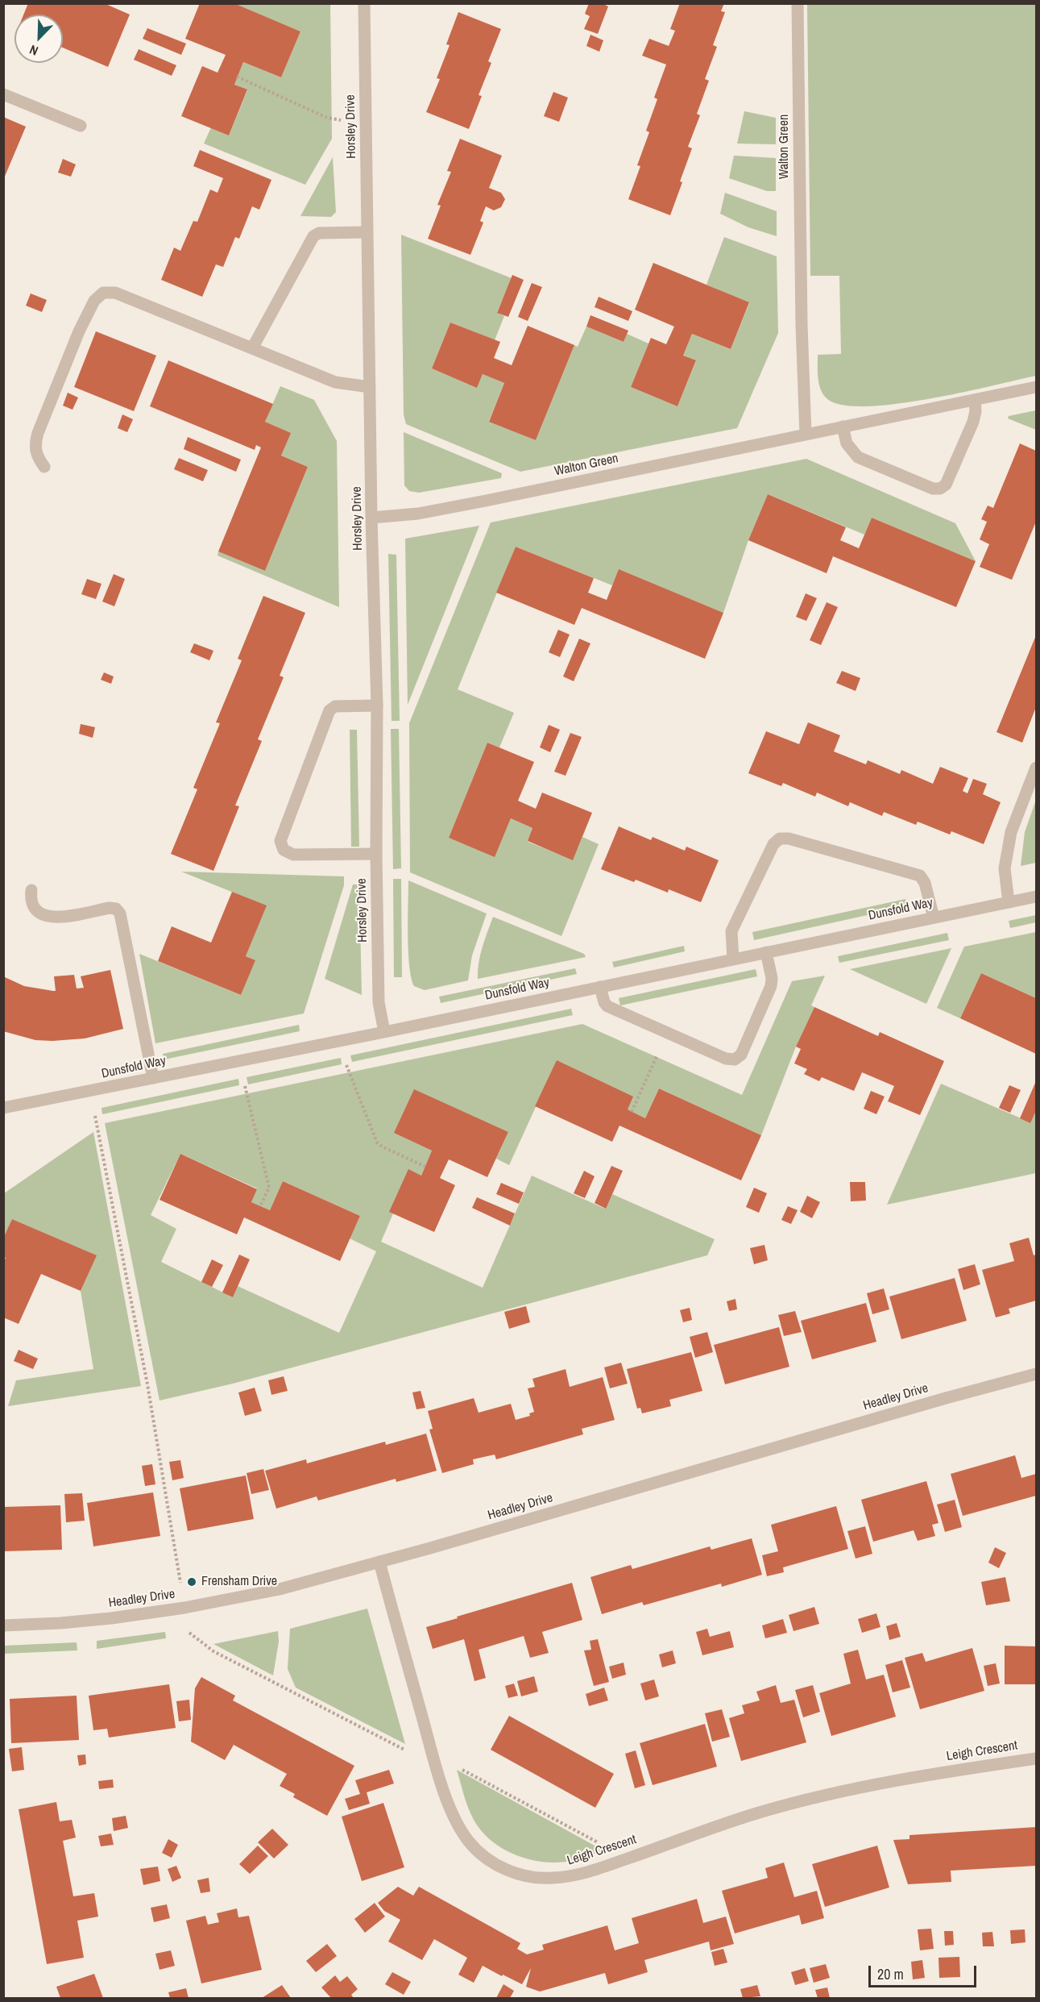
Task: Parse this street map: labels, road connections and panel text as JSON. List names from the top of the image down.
{
  "streets": {
    "street": [
      "Horsley Drive",
      "Walton Green",
      "Dunsfold Way",
      "Headley Drive",
      "Leigh Crescent"
    ]
  },
  "crossings": [
    ["Horsley Drive", "Walton Green"],
    ["Horsley Drive", "Dunsfold Way"],
    ["Headley Drive", "Leigh Crescent"]
  ],
  "places": ["Frensham Drive"],
  "scale_bar": "20 m",
  "north": "bottom left"
}
